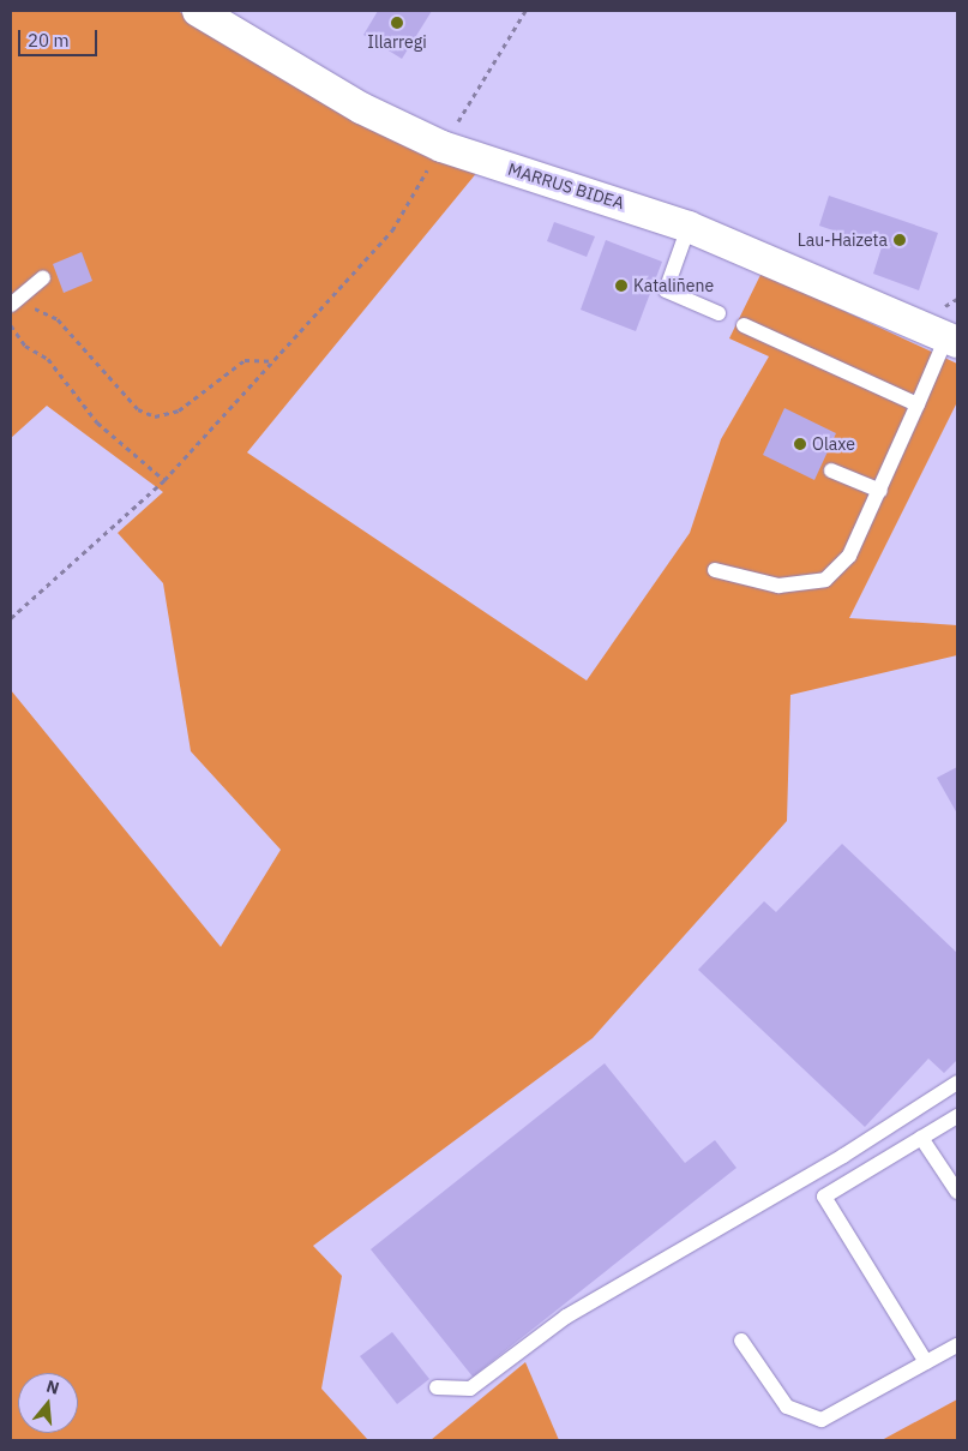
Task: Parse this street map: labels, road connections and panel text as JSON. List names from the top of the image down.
{
  "streets": {
    "street": ["MARRUS BIDEA"]
  },
  "places": [
    "Illarregi",
    "Lau-Haizeta",
    "Kataliñene",
    "Olaxe"
  ],
  "scale_bar": "20 m",
  "north": "top"
}
